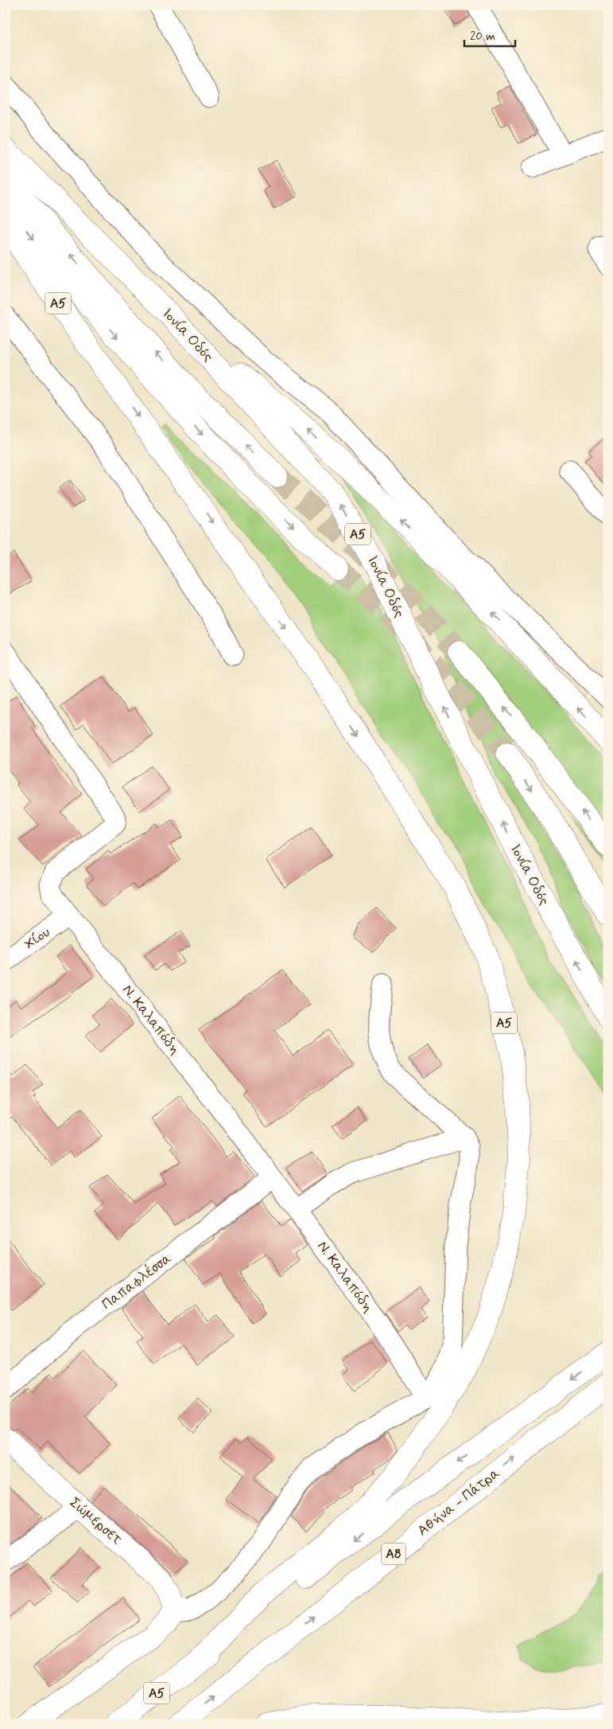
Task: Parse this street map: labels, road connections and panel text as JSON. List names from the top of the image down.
{
  "streets": {
    "main road": [
      "Α5",
      "Ιονία Οδός",
      "Αθήνα - Πάτρα",
      "Σώμερσετ",
      "Α8"
    ],
    "street": ["Χίου", "Ν. Καλαπόδη", "Παπαφλέσσα"]
  },
  "crossings": [
    ["Α5", "Α8"],
    ["Χίου", "Ν. Καλαπόδη"],
    ["Ν. Καλαπόδη", "Παπαφλέσσα"]
  ],
  "scale_bar": "20 m"
}
